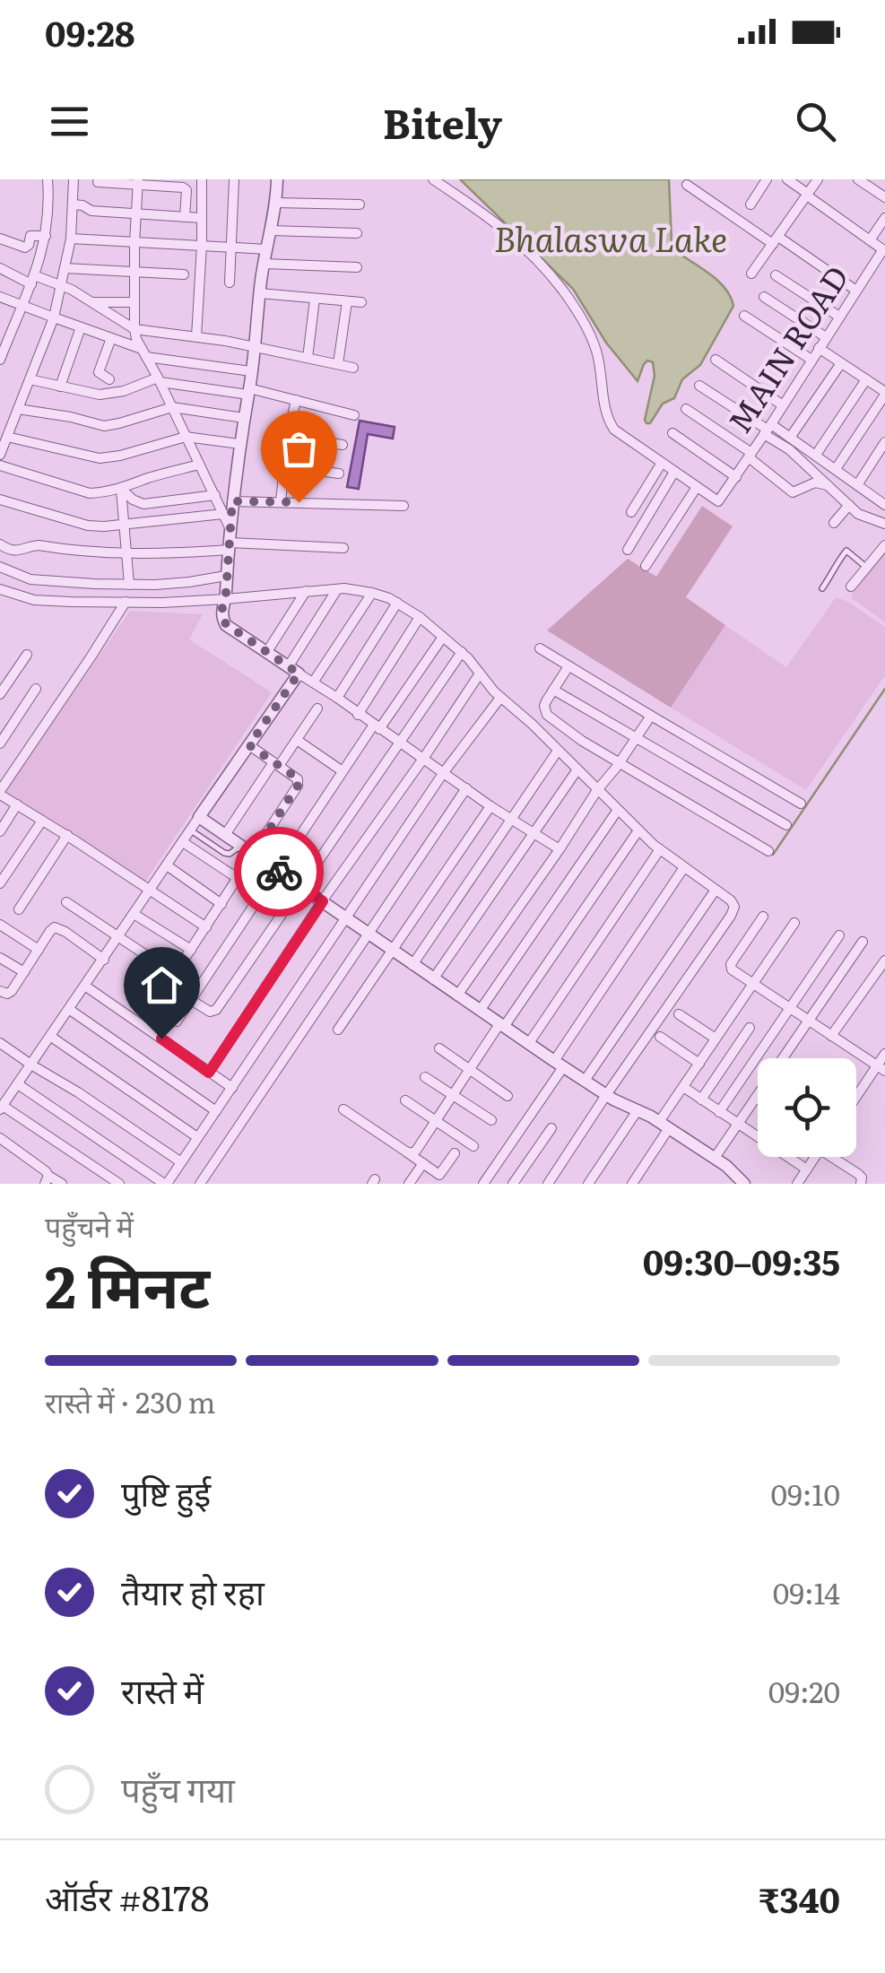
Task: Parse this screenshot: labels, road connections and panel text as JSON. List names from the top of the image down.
{
  "streets": {
    "street": ["MAIN ROAD"]
  },
  "water": ["Bhalaswa Lake"],
  "page": {
    "status": "09:28",
    "header": "Bitely",
    "heading": ["2 मिनट", "पहुँचने में", "09:30–09:35"],
    "panel": ["ऑर्डर #8178", "₹340"],
    "bar": "रास्ते में · 230 m",
    "list": [
      ["पुष्टि हुई", "09:10"],
      ["तैयार हो रहा", "09:14"],
      ["रास्ते में", "09:20"],
      "पहुँच गया"
    ]
  }
}
